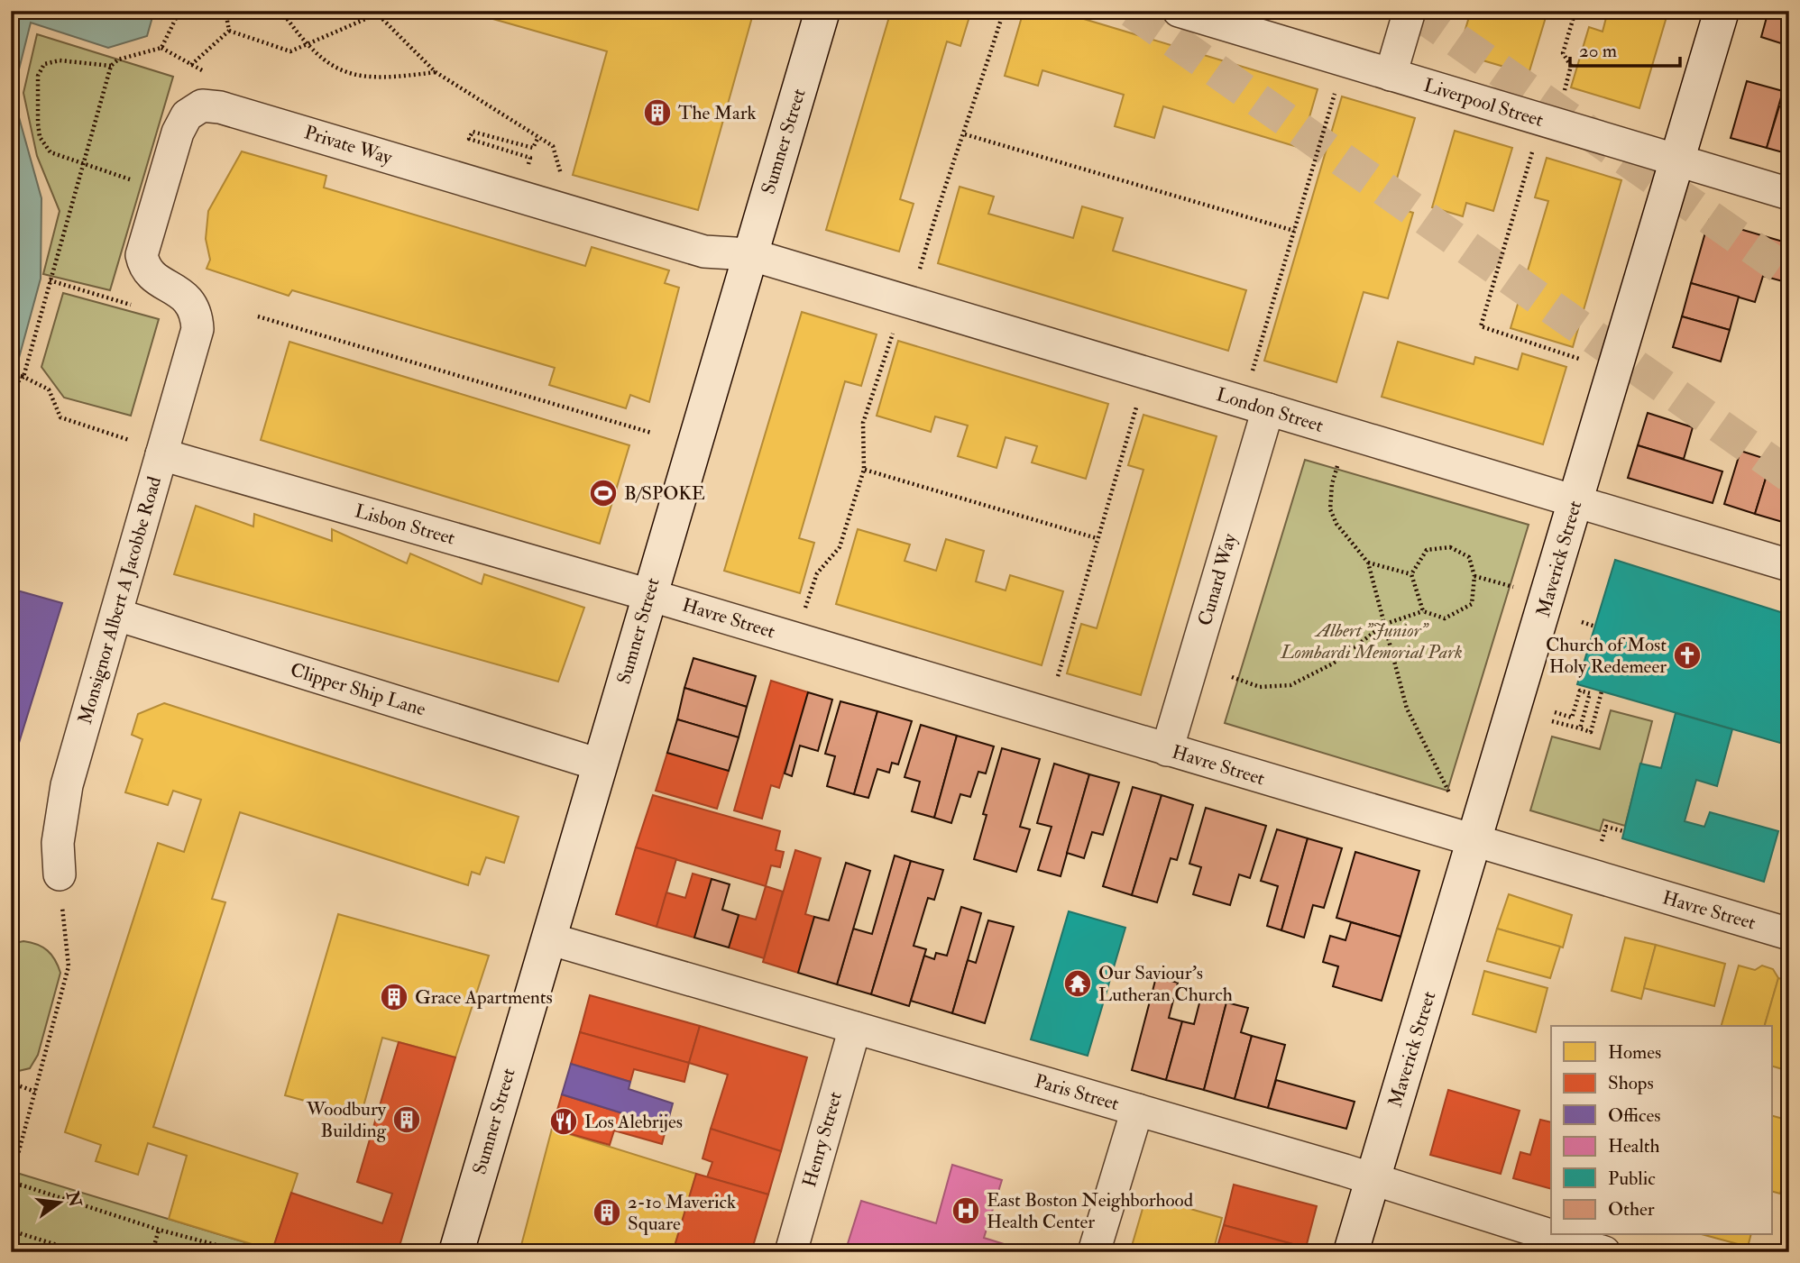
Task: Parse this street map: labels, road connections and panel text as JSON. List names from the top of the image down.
{
  "streets": {
    "street": [
      "Liverpool Street",
      "Sumner Street",
      "Private Way",
      "London Street",
      "Lisbon Street",
      "Maverick Street",
      "Cunard Way",
      "Monsignor Albert A Jacobbe Road",
      "Havre Street",
      "Clipper Ship Lane",
      "Paris Street",
      "Henry Street"
    ]
  },
  "crossings": [
    ["Liverpool Street", "Maverick Street"],
    ["Sumner Street", "Private Way"],
    ["Sumner Street", "London Street"],
    ["Sumner Street", "Lisbon Street"],
    ["Sumner Street", "Havre Street"],
    ["Sumner Street", "Clipper Ship Lane"],
    ["Sumner Street", "Paris Street"],
    ["Private Way", "London Street"],
    ["Private Way", "Monsignor Albert A Jacobbe Road"],
    ["London Street", "Maverick Street"],
    ["London Street", "Cunard Way"],
    ["Lisbon Street", "Monsignor Albert A Jacobbe Road"],
    ["Lisbon Street", "Havre Street"],
    ["Maverick Street", "Havre Street"],
    ["Maverick Street", "Paris Street"],
    ["Cunard Way", "Havre Street"],
    ["Monsignor Albert A Jacobbe Road", "Clipper Ship Lane"],
    ["Paris Street", "Henry Street"]
  ],
  "parks": ["Albert \"Junior\" Lombardi Memorial Park"],
  "places": {
    "building": [
      "The Mark",
      "Grace Apartments",
      "Woodbury Building",
      "2-10 Maverick Square"
    ],
    "sports": ["B/SPOKE"],
    "church": ["Church of Most Holy Redemeer"],
    "temple": ["Our Saviour's Lutheran Church"],
    "restaurant": ["Los Alebrijes"],
    "hospital": ["East Boston Neighborhood Health Center"]
  },
  "legend": [
    "Homes",
    "Shops",
    "Offices",
    "Health",
    "Public",
    "Other"
  ],
  "scale_bar": "20 m",
  "north": "right"
}
